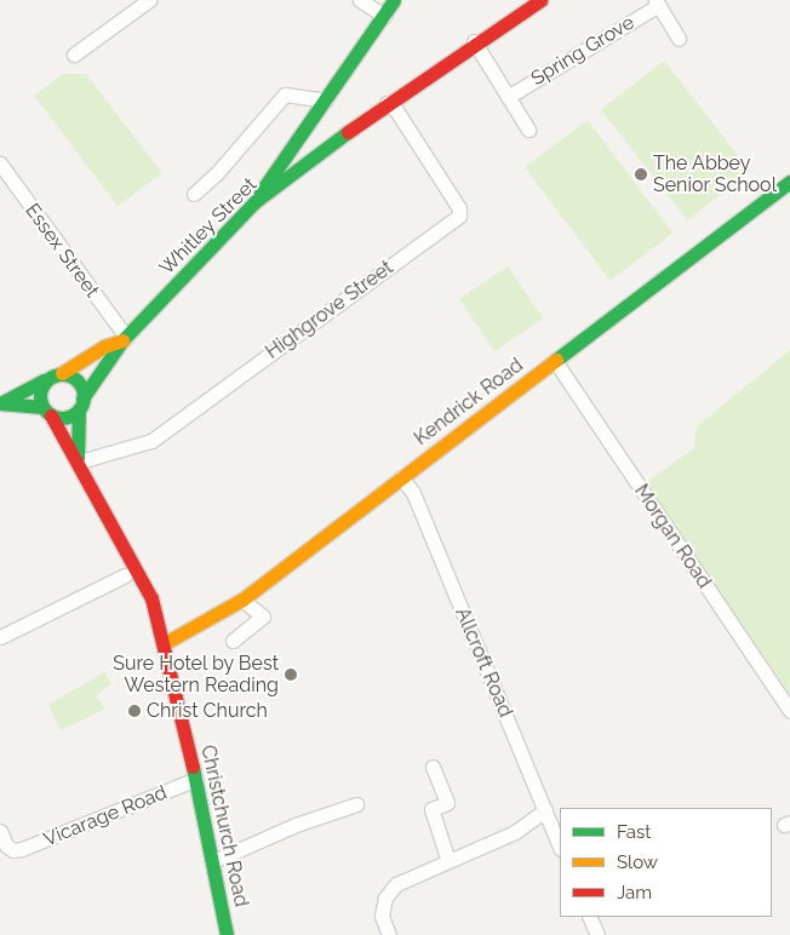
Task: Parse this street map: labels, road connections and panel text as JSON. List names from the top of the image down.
{
  "streets": {
    "main road": ["Whitley Street", "Kendrick Road", "Christchurch Road"],
    "street": [
      "Spring Grove",
      "Essex Street",
      "Highgrove Street",
      "Morgan Road",
      "Allcroft Road",
      "Vicarage Road"
    ]
  },
  "crossings": [
    ["Whitley Street", "Essex Street"],
    ["Whitley Street", "Highgrove Street"],
    ["Whitley Street", "Christchurch Road"],
    ["Highgrove Street", "Christchurch Road"],
    ["Kendrick Road", "Morgan Road"],
    ["Kendrick Road", "Allcroft Road"],
    ["Kendrick Road", "Christchurch Road"],
    ["Vicarage Road", "Christchurch Road"]
  ],
  "places": ["The Abbey Senior School", "Sure Hotel by Best Western Reading", "Christ Church"],
  "legend": ["Fast", "Slow", "Jam"]
}
